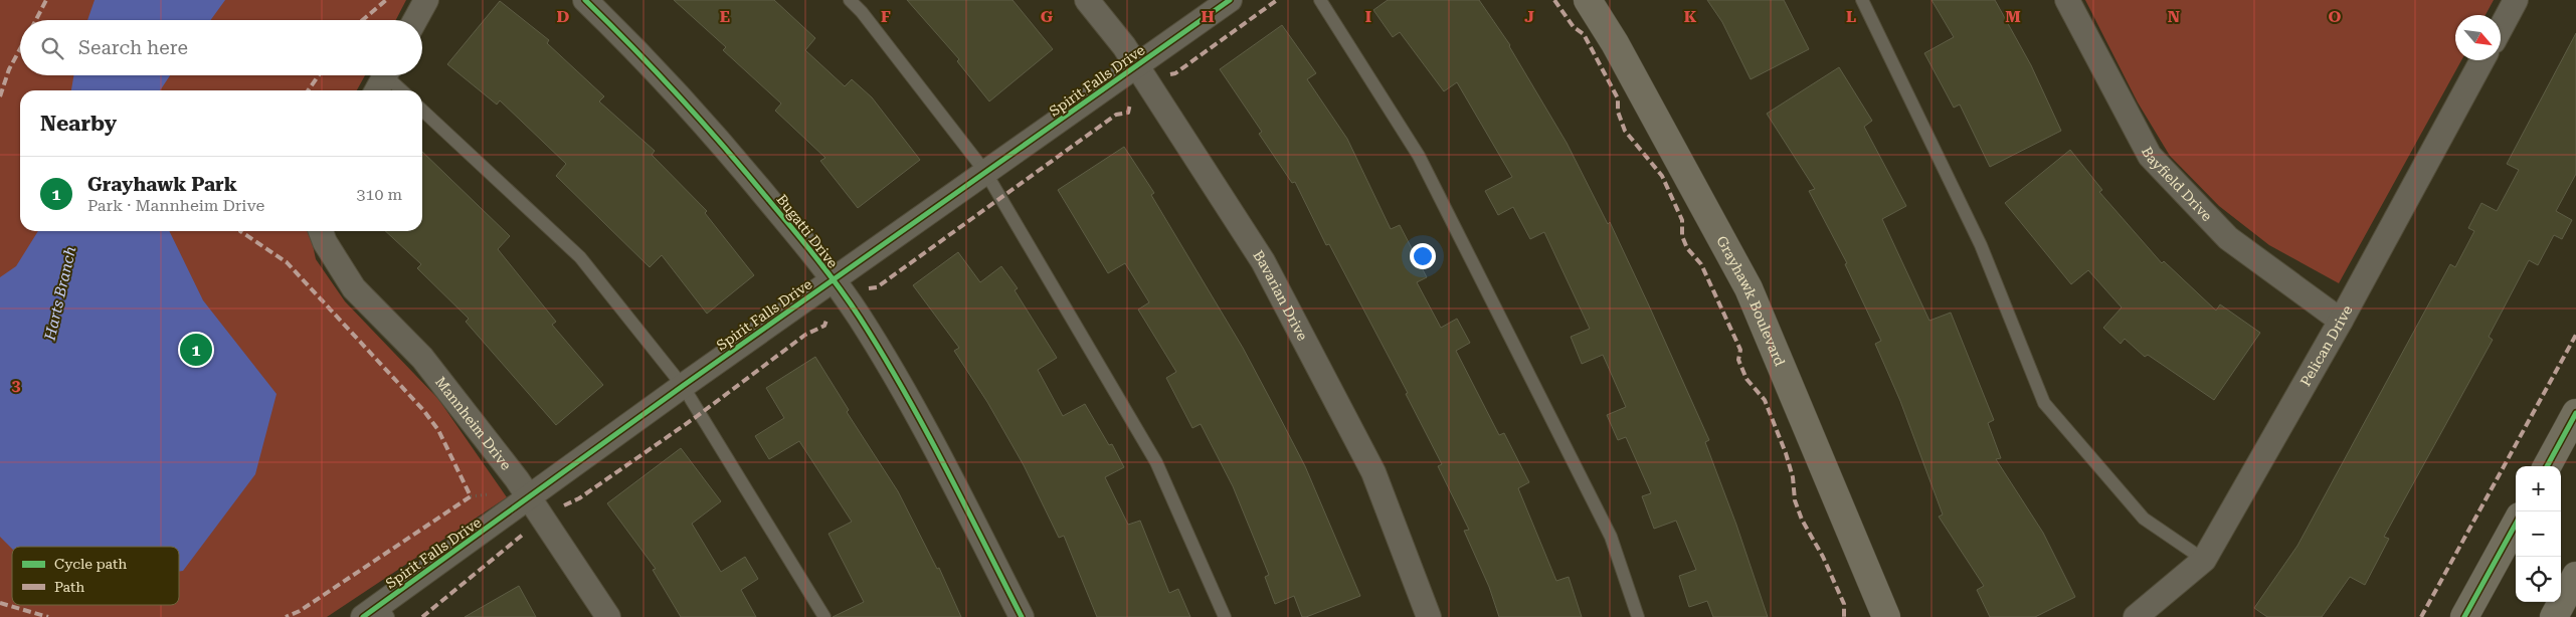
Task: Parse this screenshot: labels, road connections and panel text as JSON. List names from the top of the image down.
{
  "streets": {
    "street": [
      "Spirit Falls Drive",
      "Bayfield Drive",
      "Bugatti Drive",
      "Bavarian Drive",
      "Grayhawk Boulevard",
      "Pelican Drive",
      "Mannheim Drive"
    ]
  },
  "crossings": [
    ["Spirit Falls Drive", "Bugatti Drive"],
    ["Spirit Falls Drive", "Bavarian Drive"],
    ["Spirit Falls Drive", "Mannheim Drive"],
    ["Bayfield Drive", "Pelican Drive"]
  ],
  "water": ["Harts Branch"],
  "legend": ["Cycle path", "Path"],
  "north": "bottom right",
  "page": {
    "search": "Search here",
    "heading": "Nearby",
    "list": [
      {
        "mark": "1",
        "name": "Grayhawk Park",
        "note": "Park · Mannheim Drive",
        "value": "310 m"
      }
    ],
    "pins": "1",
    "map_buttons": ["+", "−"]
  },
  "grid": {
    "columns": [
      "D",
      "E",
      "F",
      "G",
      "H",
      "I",
      "J",
      "K",
      "L",
      "M",
      "N",
      "O"
    ],
    "rows": ["3"]
  }
}
